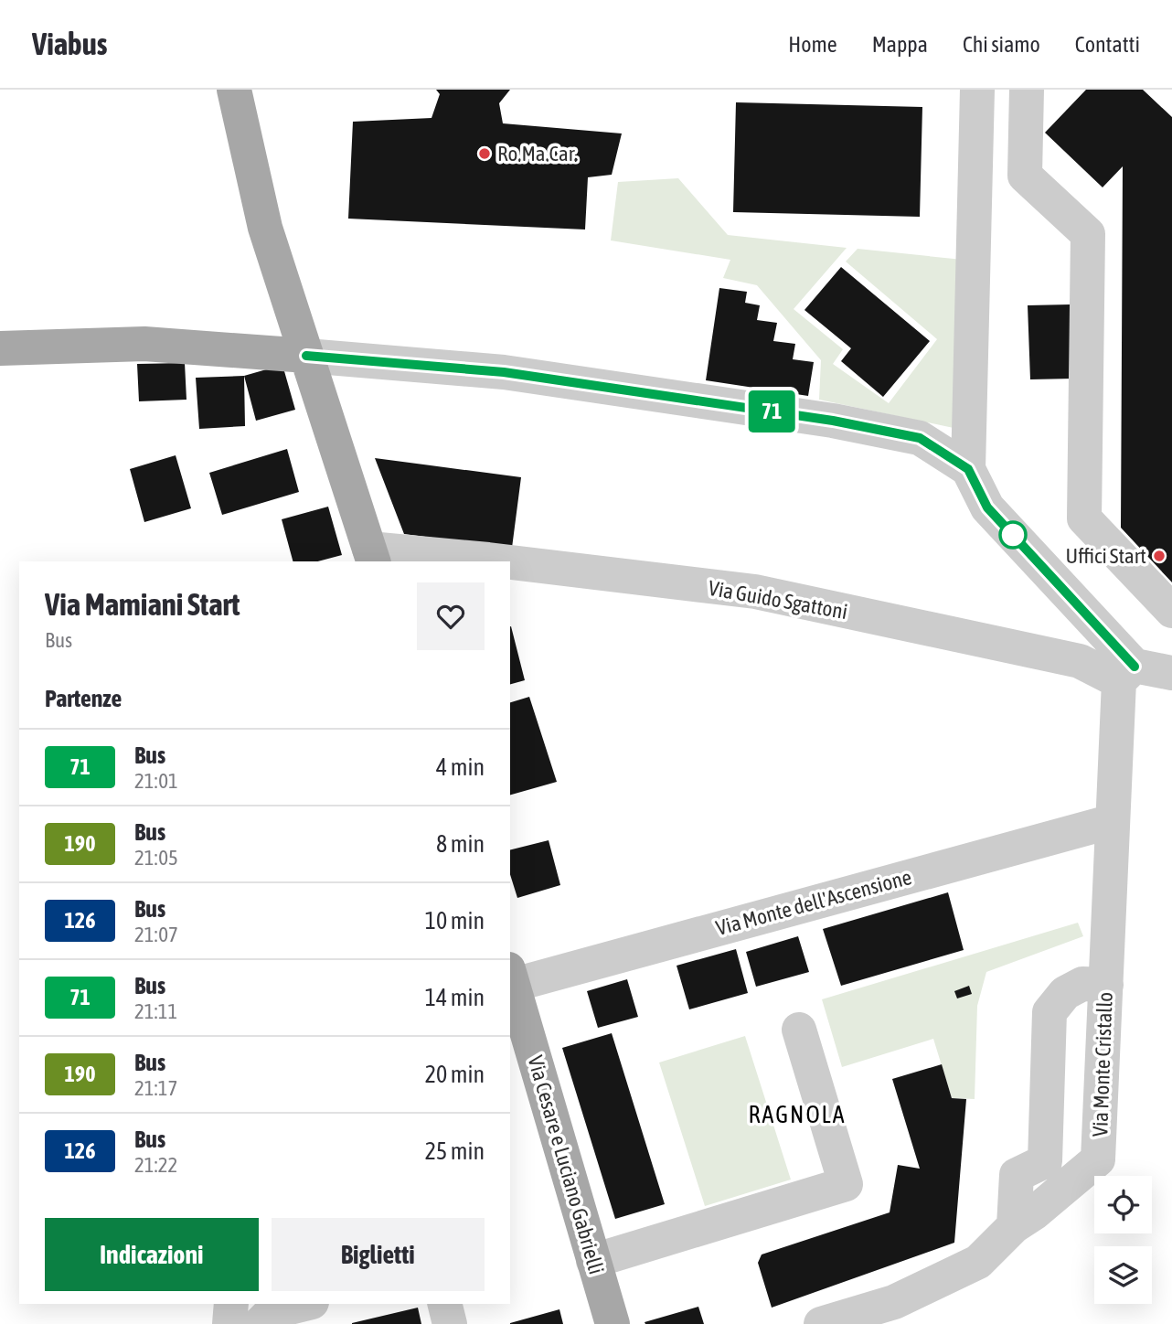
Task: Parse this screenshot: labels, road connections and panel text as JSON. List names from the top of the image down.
{
  "streets": {
    "main road": ["Via Cesare e Luciano Gabrielli"],
    "street": ["Via Guido Sgattoni", "Via Monte dell'Ascensione", "Via Monte Cristallo"]
  },
  "crossings": [
    ["Via Guido Sgattoni", "Via Monte Cristallo"],
    ["Via Monte dell'Ascensione", "Via Monte Cristallo"],
    ["Via Monte dell'Ascensione", "Via Cesare e Luciano Gabrielli"]
  ],
  "districts": ["RAGNOLA"],
  "places": ["Ro.Ma.Car.", "Uffici Start"],
  "lines": ["bus line 71"],
  "page": {
    "header": "Viabus",
    "nav": [
      "Home",
      "Mappa",
      "Chi siamo",
      "Contatti"
    ],
    "on_map": "71",
    "heading": [
      ["Via Mamiani Start", "Bus"],
      "Partenze"
    ],
    "list": [
      {
        "mark": "71",
        "name": "Bus",
        "note": "21:01",
        "value": "4 min"
      },
      {
        "mark": "190",
        "name": "Bus",
        "note": "21:05",
        "value": "8 min"
      },
      {
        "mark": "126",
        "name": "Bus",
        "note": "21:07",
        "value": "10 min"
      },
      {
        "mark": "71",
        "name": "Bus",
        "note": "21:11",
        "value": "14 min"
      },
      {
        "mark": "190",
        "name": "Bus",
        "note": "21:17",
        "value": "20 min"
      },
      {
        "mark": "126",
        "name": "Bus",
        "note": "21:22",
        "value": "25 min"
      }
    ],
    "buttons": ["Indicazioni", "Biglietti"]
  }
}
